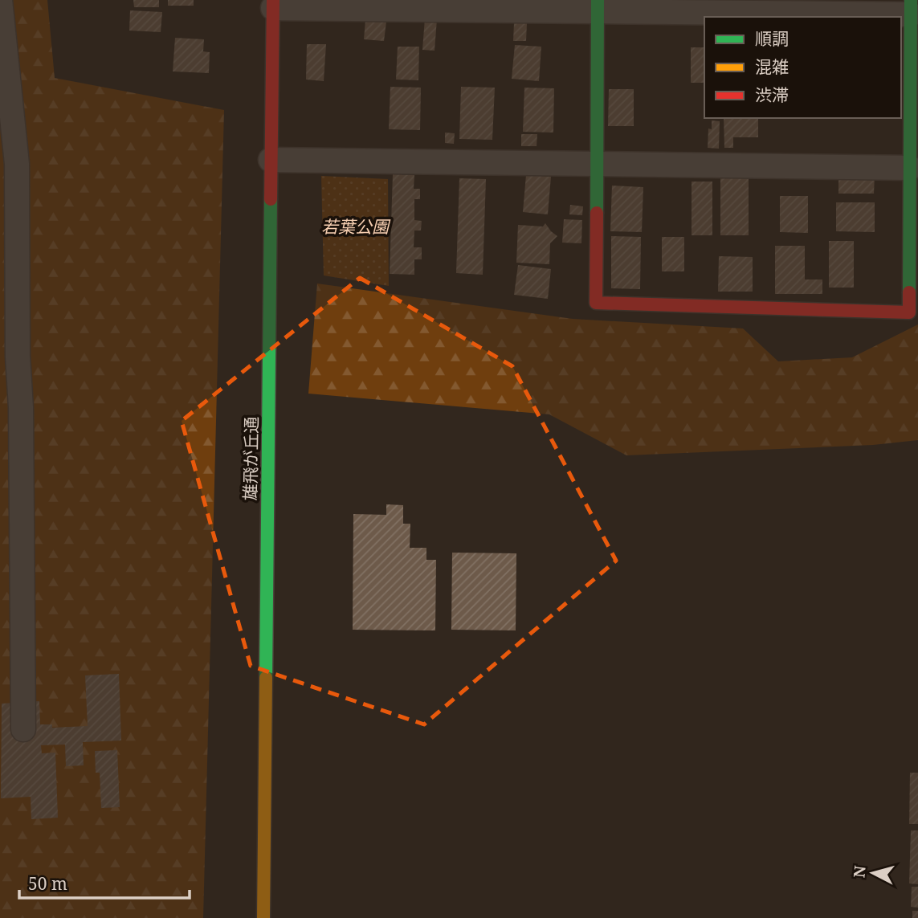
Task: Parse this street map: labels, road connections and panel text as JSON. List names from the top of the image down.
{
  "streets": {
    "street": ["雄飛が丘通"]
  },
  "parks": ["若葉公園"],
  "legend": ["順調", "混雑", "渋滞"],
  "scale_bar": "50 m",
  "north": "left"
}
